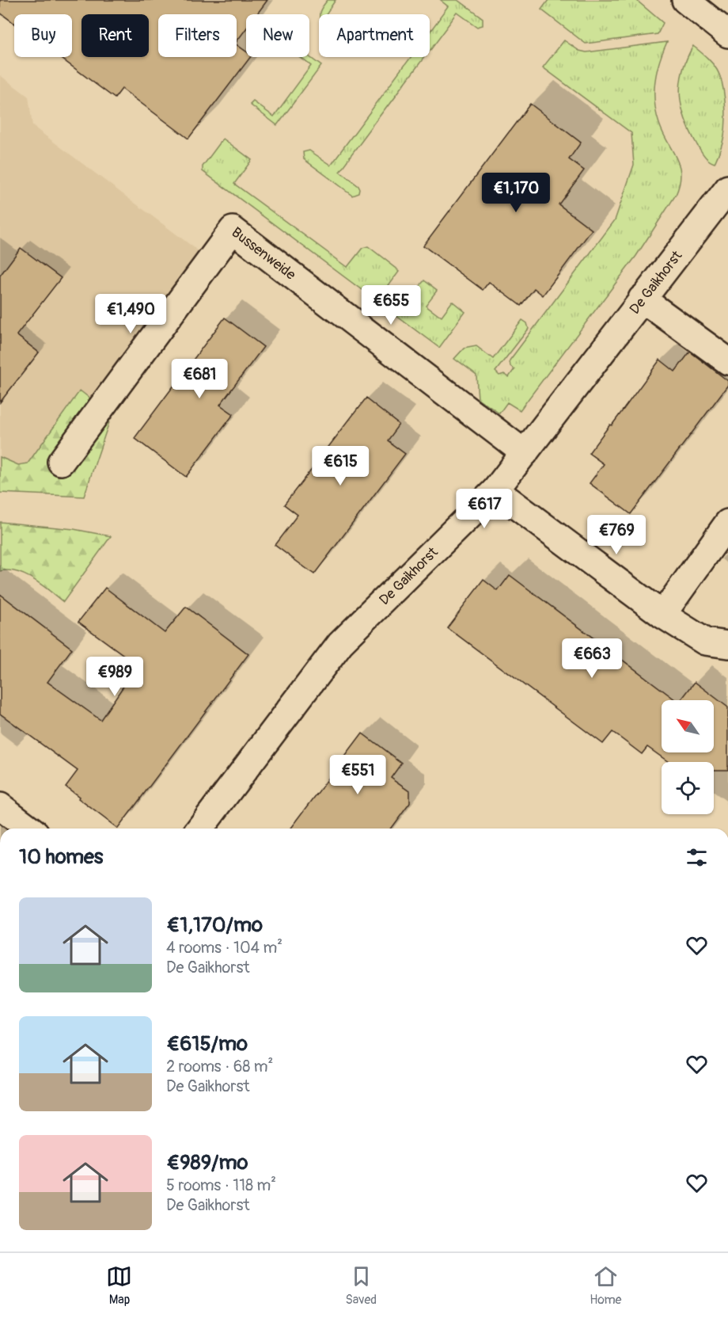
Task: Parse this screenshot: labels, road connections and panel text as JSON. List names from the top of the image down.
{
  "streets": {
    "street": ["Bussenweide", "De Gaikhorst"]
  },
  "crossings": [
    ["Bussenweide", "De Gaikhorst"]
  ],
  "north": "top left",
  "page": {
    "chip": [
      "Buy",
      "Rent",
      "Filters",
      "New",
      "Apartment"
    ],
    "price": [
      "€1,170",
      "€655",
      "€1,490",
      "€681",
      "€615",
      "€617",
      "€769",
      "€663",
      "€989",
      "€551"
    ],
    "heading": "10 homes",
    "list": [
      {
        "name": "€1,170/mo",
        "note": "4 rooms · 104 m² · De Gaikhorst"
      },
      {
        "name": "€615/mo",
        "note": "2 rooms · 68 m² · De Gaikhorst"
      },
      {
        "name": "€989/mo",
        "note": "5 rooms · 118 m² · De Gaikhorst"
      }
    ],
    "tabs": ["Map", "Saved", "Home"]
  }
}
